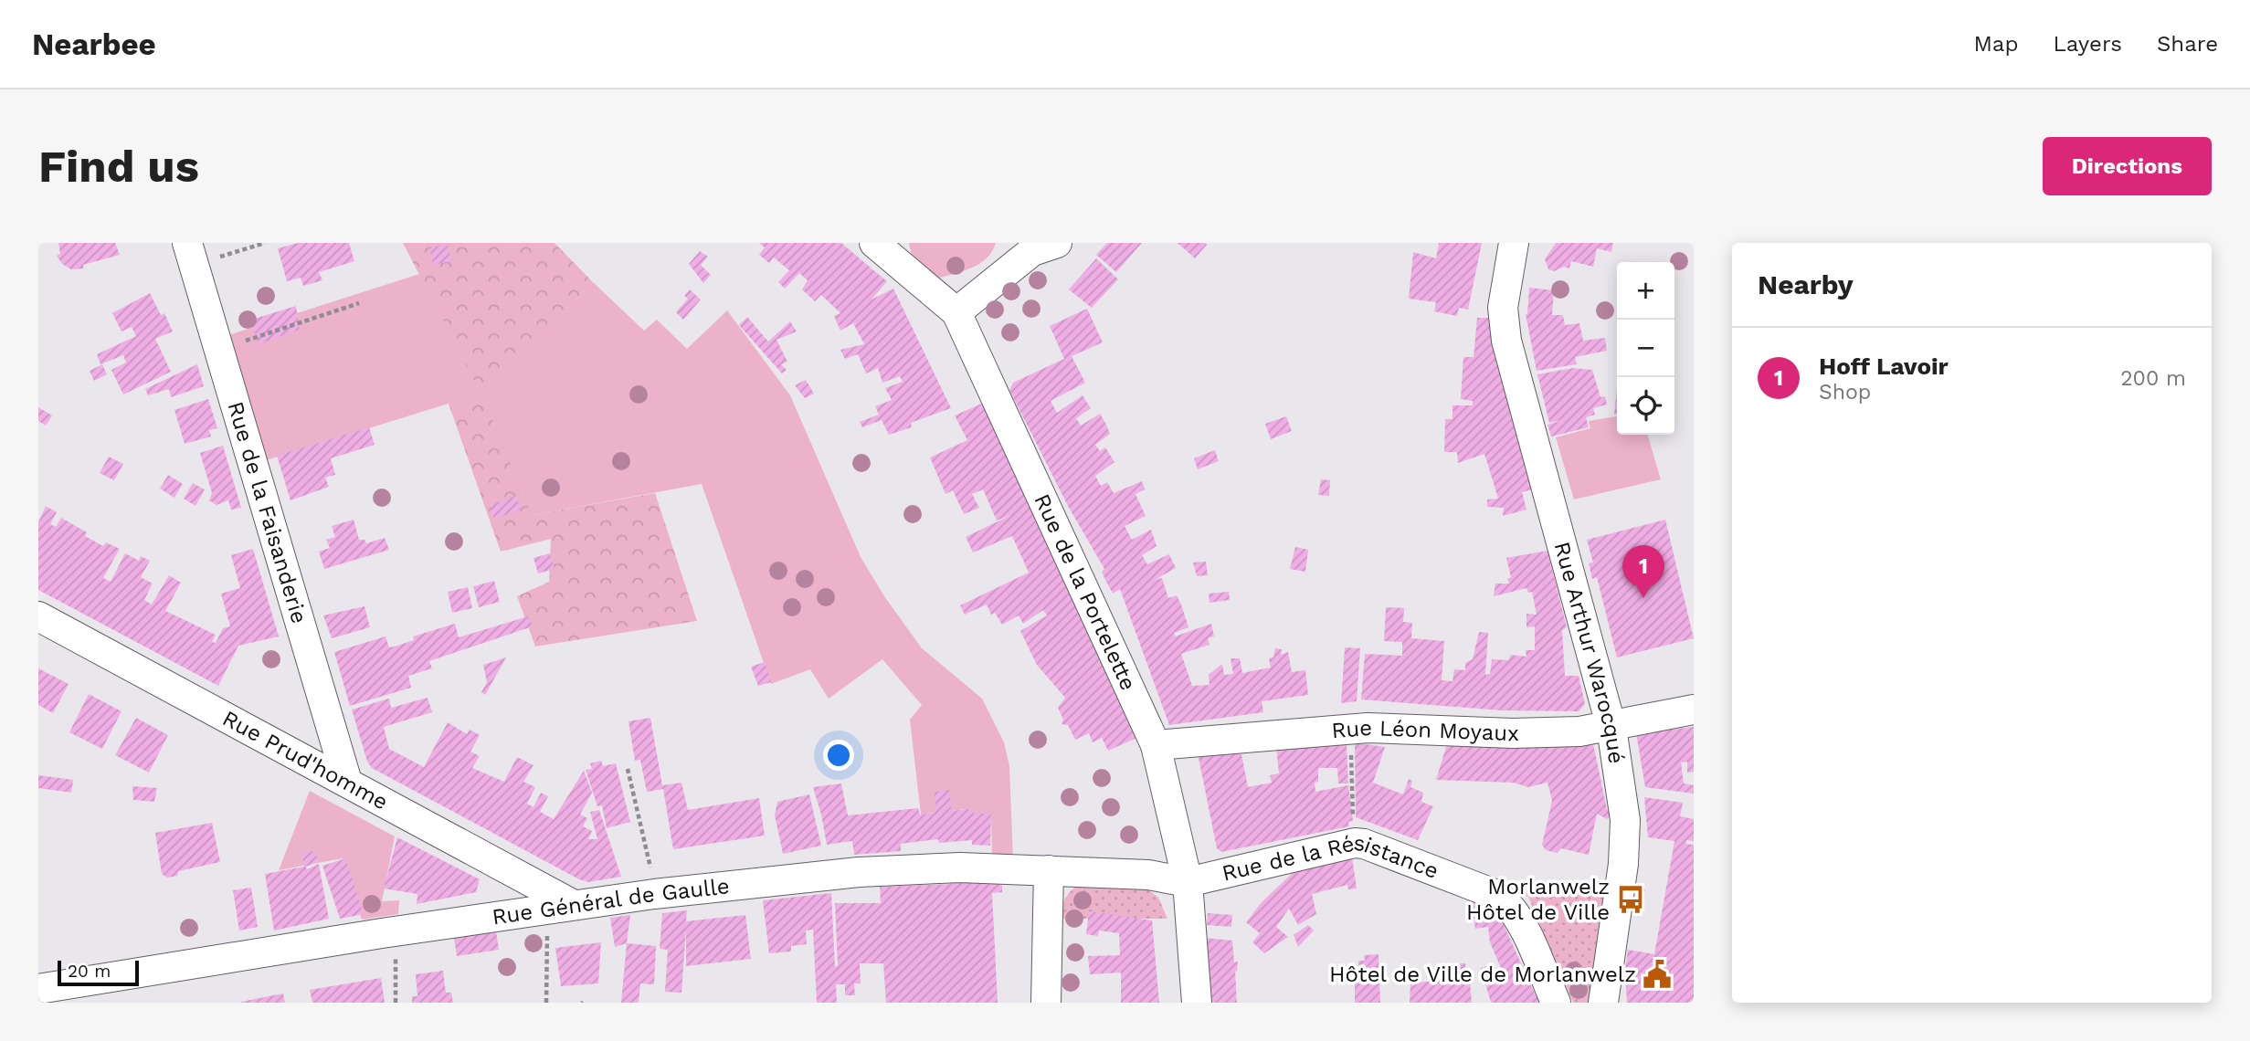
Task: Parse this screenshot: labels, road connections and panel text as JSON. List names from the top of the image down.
{
  "streets": {
    "street": [
      "Rue de la Faisanderie",
      "Rue de la Portelette",
      "Rue Arthur Warocqué",
      "Rue Léon Moyaux",
      "Rue Prud'homme",
      "Rue de la Résistance",
      "Rue Général de Gaulle"
    ]
  },
  "crossings": [
    ["Rue de la Faisanderie", "Rue Prud'homme"],
    ["Rue de la Portelette", "Rue Léon Moyaux"],
    ["Rue de la Portelette", "Rue de la Résistance"],
    ["Rue de la Portelette", "Rue Général de Gaulle"],
    ["Rue Arthur Warocqué", "Rue Léon Moyaux"],
    ["Rue Prud'homme", "Rue Général de Gaulle"],
    ["Rue de la Résistance", "Rue Général de Gaulle"]
  ],
  "places": {
    "bus stop": ["Morlanwelz Hôtel de Ville"],
    "public building": ["Hôtel de Ville de Morlanwelz"]
  },
  "scale_bar": "20 m",
  "page": {
    "header": "Nearbee",
    "nav": ["Map", "Layers", "Share"],
    "buttons": "Directions",
    "title": "Find us",
    "heading": "Nearby",
    "map_buttons": ["+", "−"],
    "list": [
      {
        "mark": "1",
        "name": "Hoff Lavoir",
        "note": "Shop",
        "value": "200 m"
      }
    ],
    "pins": "1",
    "scale": "20 m"
  }
}
